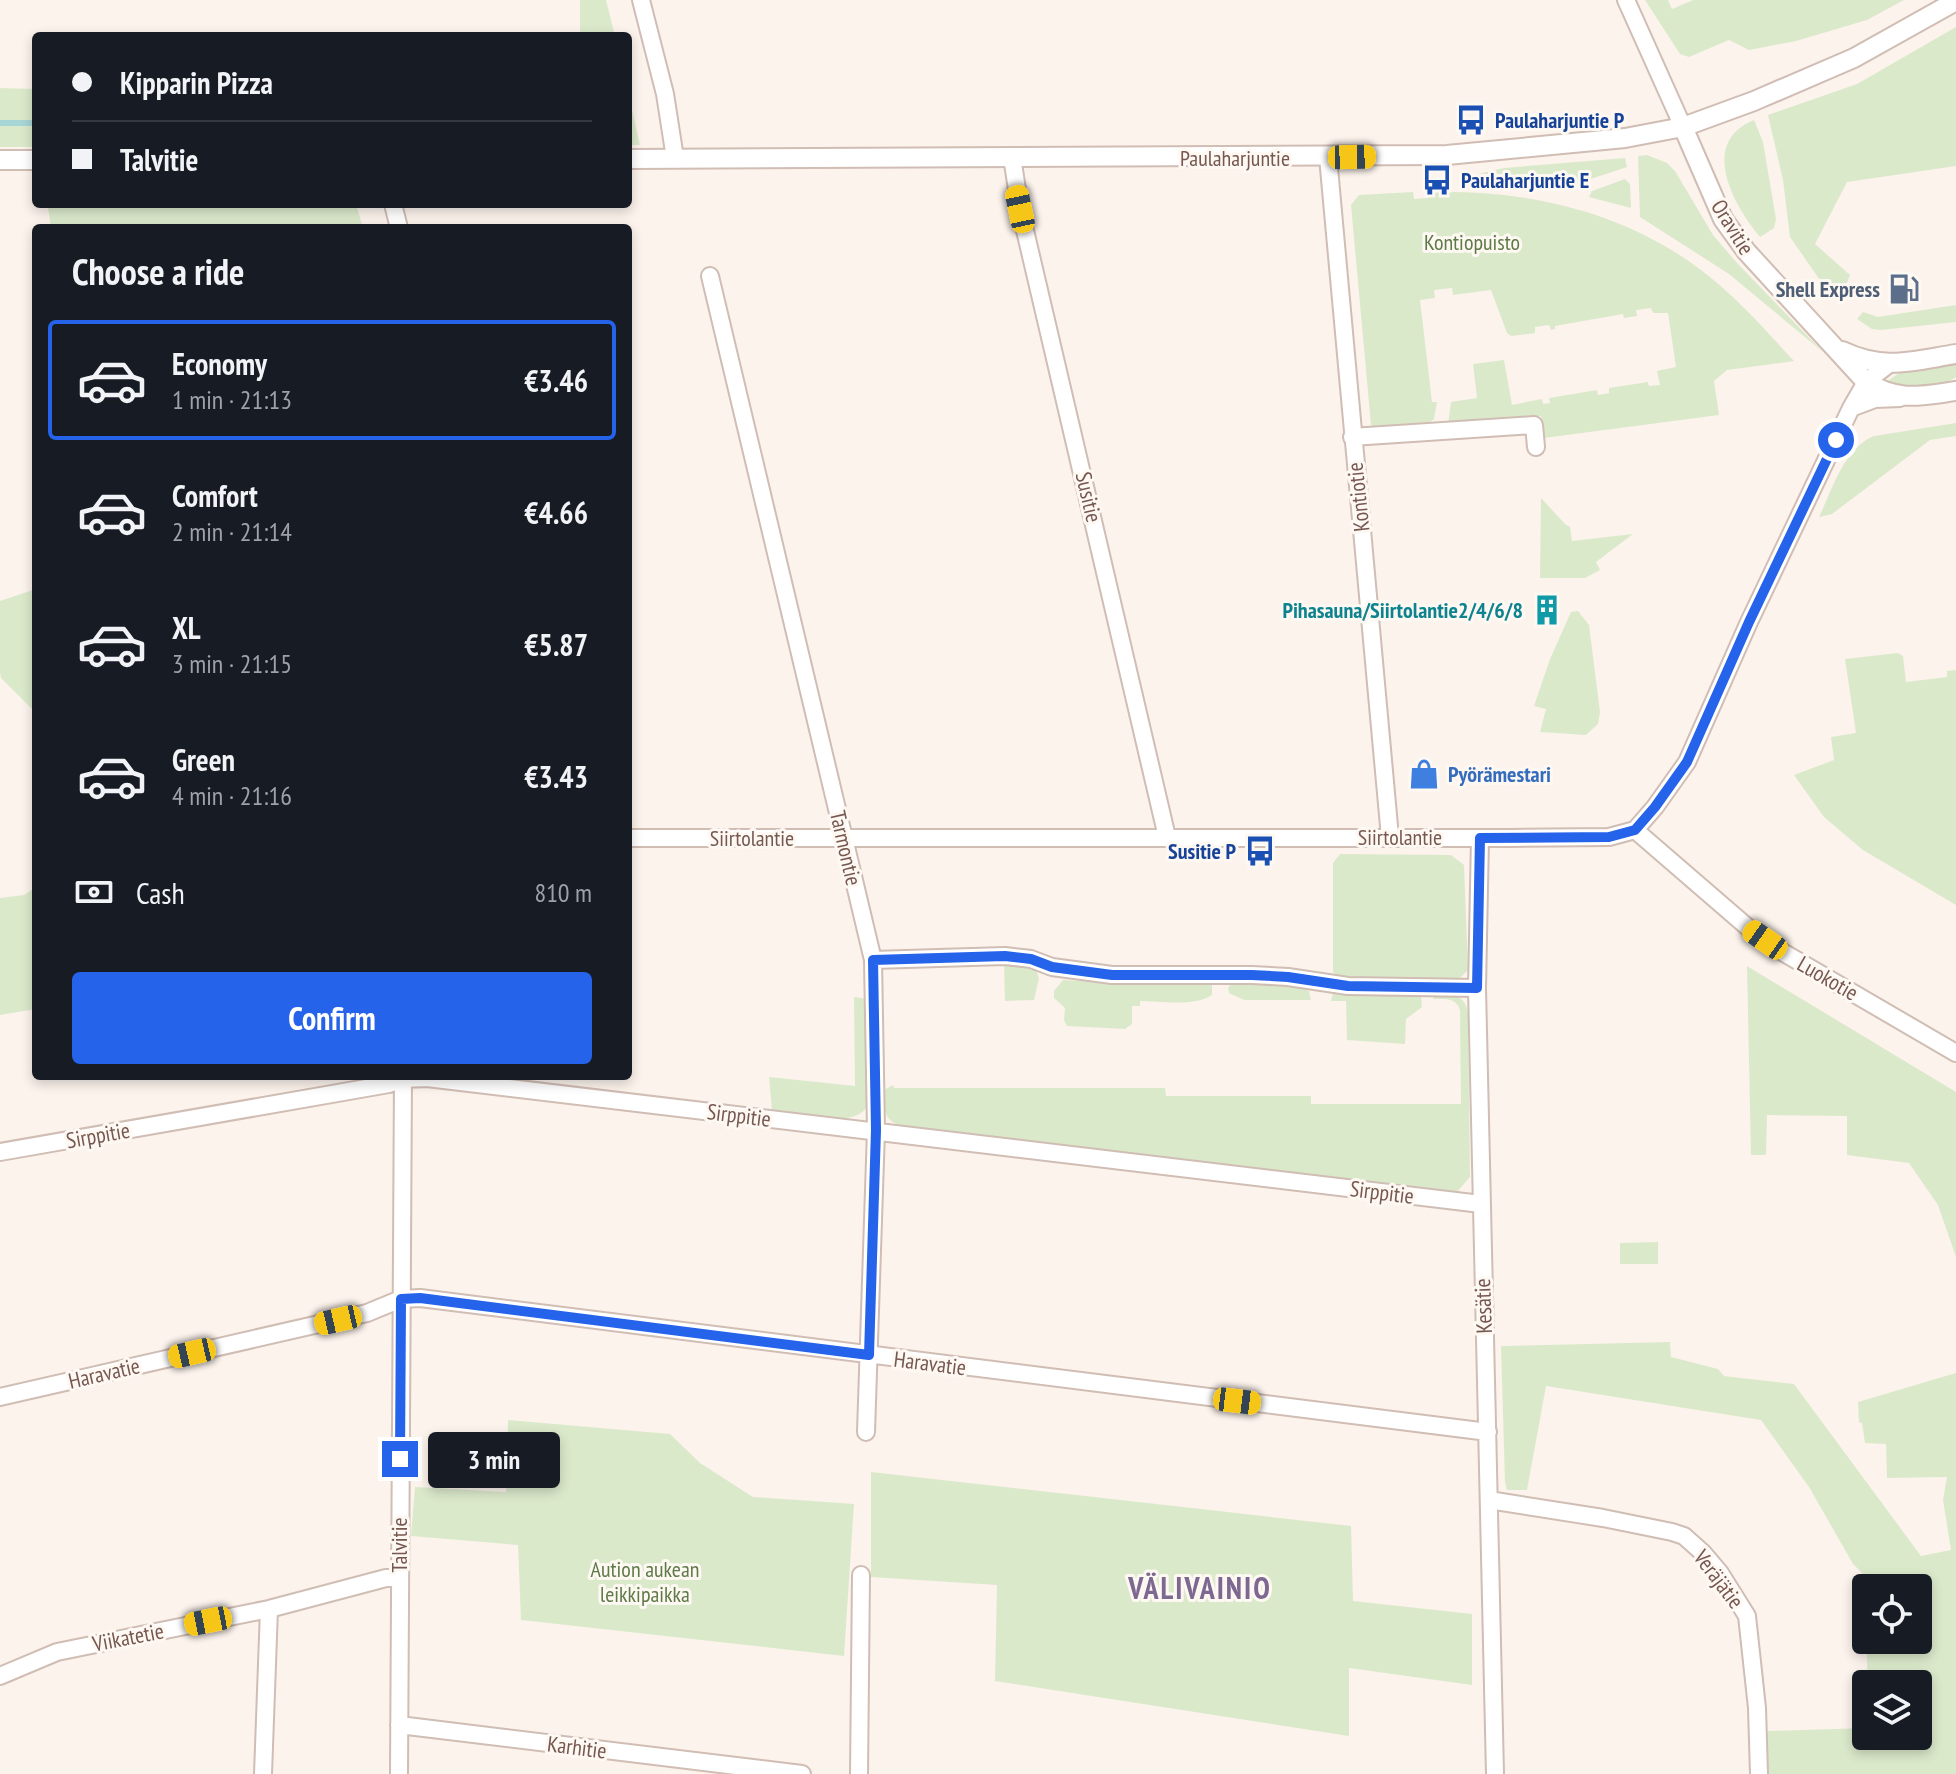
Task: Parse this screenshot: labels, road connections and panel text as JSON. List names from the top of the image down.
{
  "streets": {
    "street": [
      "Paulaharjuntie",
      "Oravitie",
      "Susitie",
      "Kontiotie",
      "Siirtolantie",
      "Tarmontie",
      "Luokotie",
      "Sirppitie",
      "Kesätie",
      "Haravatie",
      "Talvitie",
      "Veräjätie",
      "Viikatetie",
      "Karhitie"
    ]
  },
  "crossings": [
    ["Paulaharjuntie", "Oravitie"],
    ["Paulaharjuntie", "Susitie"],
    ["Paulaharjuntie", "Kontiotie"],
    ["Susitie", "Siirtolantie"],
    ["Kontiotie", "Siirtolantie"],
    ["Siirtolantie", "Tarmontie"],
    ["Siirtolantie", "Luokotie"],
    ["Siirtolantie", "Kesätie"],
    ["Tarmontie", "Sirppitie"],
    ["Tarmontie", "Haravatie"],
    ["Sirppitie", "Kesätie"],
    ["Kesätie", "Haravatie"],
    ["Kesätie", "Veräjätie"],
    ["Haravatie", "Talvitie"],
    ["Talvitie", "Viikatetie"],
    ["Talvitie", "Karhitie"]
  ],
  "districts": ["VÄLIVAINIO"],
  "parks": ["Kontiopuisto", "Aution aukean leikkipaikka"],
  "places": {
    "bus stop": ["Paulaharjuntie P", "Paulaharjuntie E", "Susitie P"],
    "fuel station": ["Shell Express"],
    "building": ["Pihasauna/Siirtolantie2/4/6/8"],
    "shop": ["Pyörämestari"]
  },
  "page": {
    "banner": ["Kipparin Pizza", "Talvitie"],
    "heading": "Choose a ride",
    "list": [
      {
        "name": "Economy",
        "note": "1 min · 21:13",
        "value": "€3.46"
      },
      {
        "name": "Comfort",
        "note": "2 min · 21:14",
        "value": "€4.66"
      },
      {
        "name": "XL",
        "note": "3 min · 21:15",
        "value": "€5.87"
      },
      {
        "name": "Green",
        "note": "4 min · 21:16",
        "value": "€3.43"
      }
    ],
    "pay": ["Cash", "810 m"],
    "buttons": "Confirm",
    "bubble": "3 min"
  }
}
